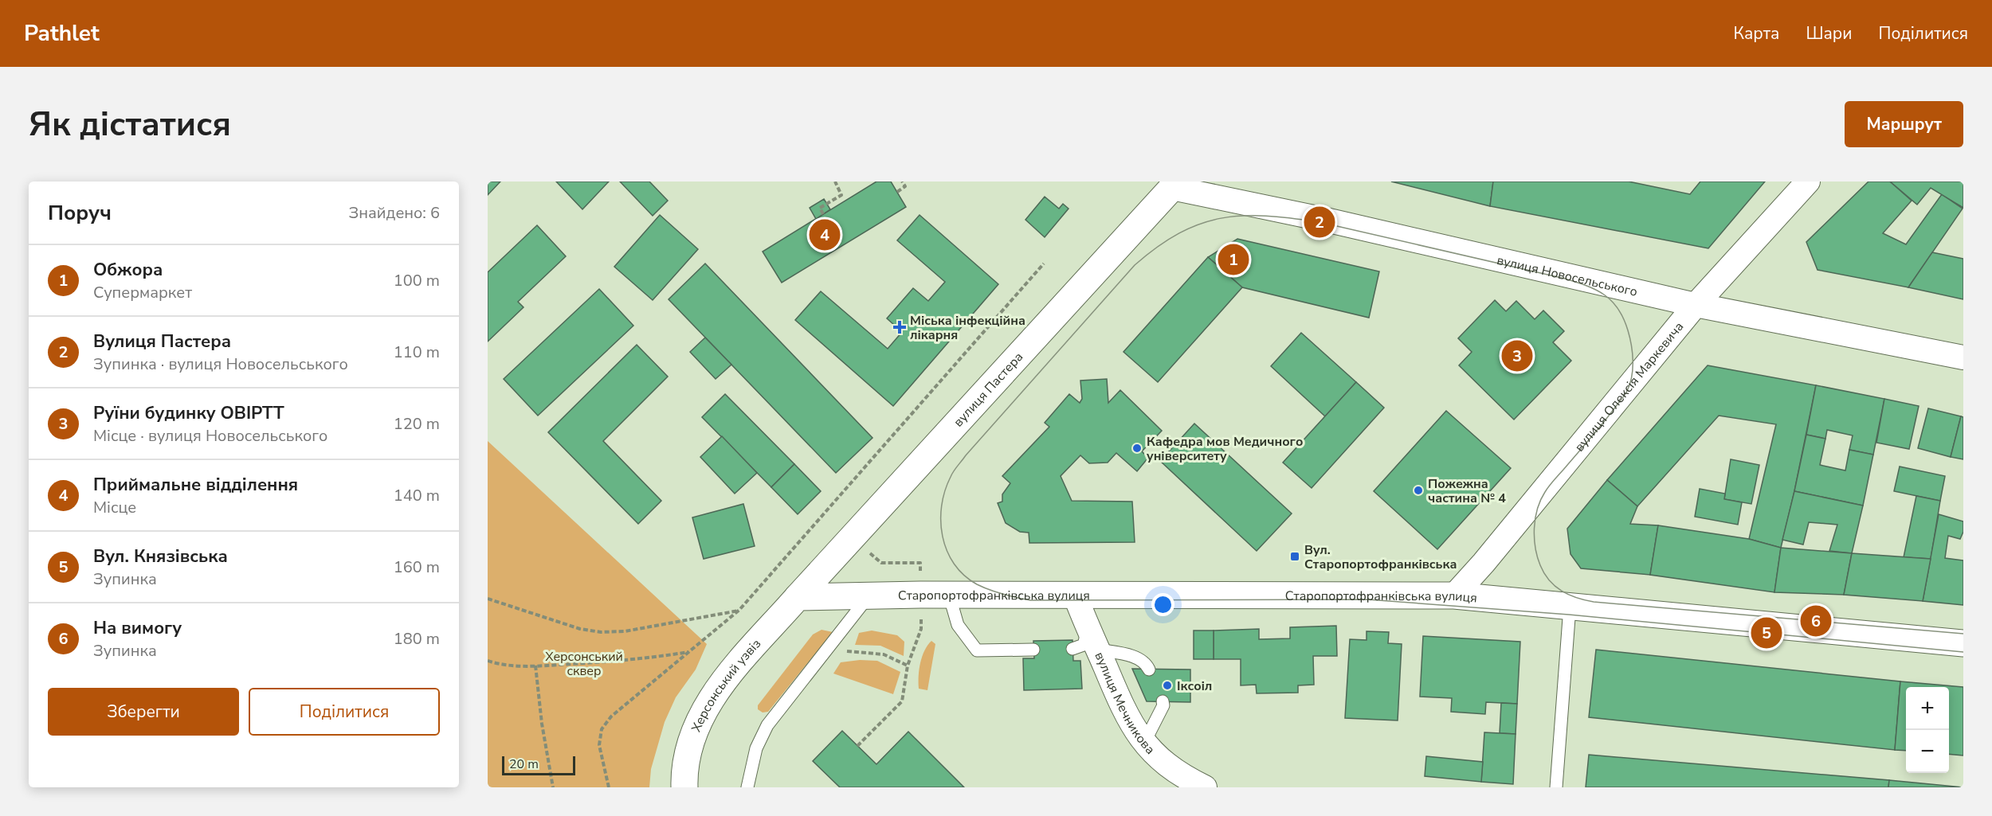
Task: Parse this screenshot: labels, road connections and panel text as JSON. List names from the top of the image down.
{
  "streets": {
    "main road": ["вулиця Пастера", "Старопортофранківська вулиця", "Херсонський узвіз"],
    "street": ["вулиця Новосельського", "вулиця Олексія Маркевича", "вулиця Мечникова"]
  },
  "crossings": [
    ["вулиця Новосельського", "вулиця Олексія Маркевича"],
    ["вулиця Новосельського", "вулиця Пастера"],
    ["вулиця Олексія Маркевича", "Старопортофранківська вулиця"],
    ["вулиця Пастера", "Старопортофранківська вулиця"],
    ["вулиця Пастера", "Херсонський узвіз"],
    ["Старопортофранківська вулиця", "Херсонський узвіз"],
    ["Старопортофранківська вулиця", "вулиця Мечникова"]
  ],
  "parks": ["Херсонський сквер"],
  "places": {
    "health": ["Міська інфекційна лікарня"],
    "other": ["Кафедра мов Медичного університету", "Пожежна частина № 4", "Iксоiл"],
    "transit": ["Вул. Старопортофранківська"]
  },
  "scale_bar": "20 m",
  "page": {
    "header": "Pathlet",
    "nav": ["Карта", "Шари", "Поділитися"],
    "buttons": [
      "Маршрут",
      ["Зберегти", "Поділитися"]
    ],
    "title": "Як дістатися",
    "heading": ["Поруч", "Знайдено: 6"],
    "pins": [
      "2",
      "4",
      "1",
      "3",
      "6",
      "5"
    ],
    "list": [
      {
        "mark": "1",
        "name": "Обжора",
        "note": "Супермаркет",
        "value": "100 m"
      },
      {
        "mark": "2",
        "name": "Вулиця Пастера",
        "note": "Зупинка · вулиця Новосельського",
        "value": "110 m"
      },
      {
        "mark": "3",
        "name": "Руїни будинку ОВІРТТ",
        "note": "Місце · вулиця Новосельського",
        "value": "120 m"
      },
      {
        "mark": "4",
        "name": "Приймальне відділення",
        "note": "Місце",
        "value": "140 m"
      },
      {
        "mark": "5",
        "name": "Вул. Князівська",
        "note": "Зупинка",
        "value": "160 m"
      },
      {
        "mark": "6",
        "name": "На вимогу",
        "note": "Зупинка",
        "value": "180 m"
      }
    ],
    "map_buttons": ["+", "−"],
    "scale": "20 m"
  }
}
